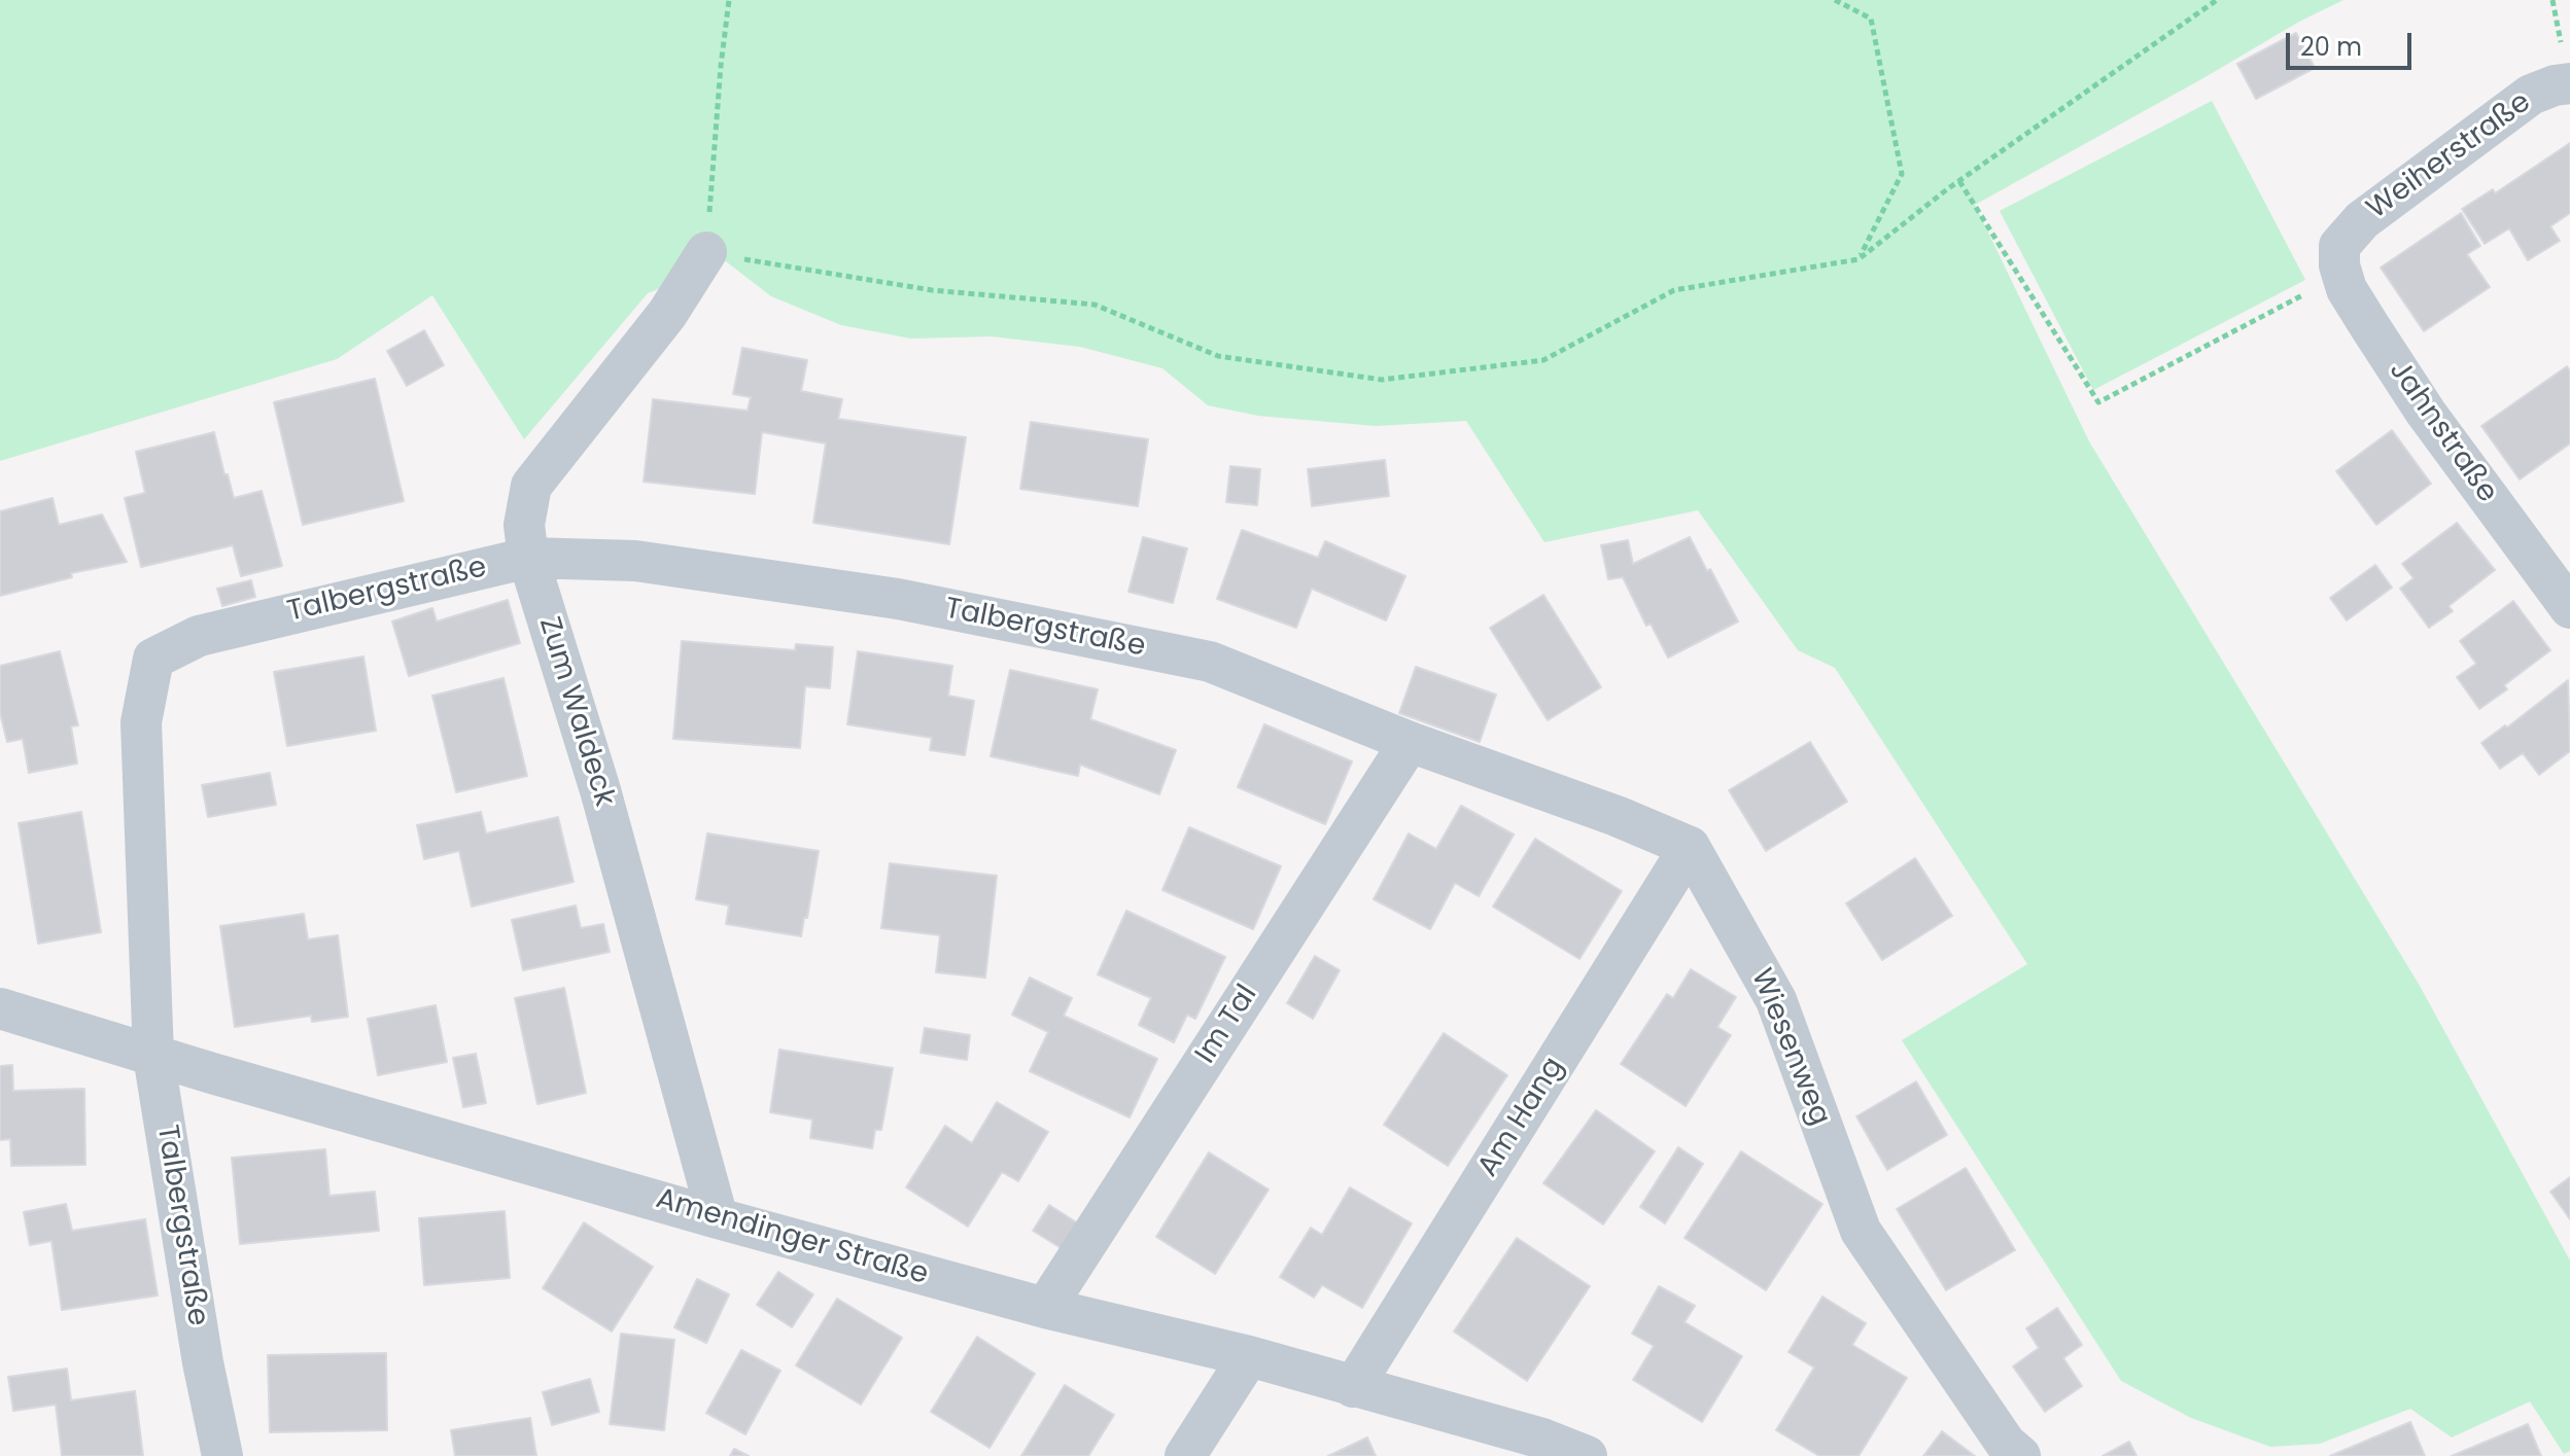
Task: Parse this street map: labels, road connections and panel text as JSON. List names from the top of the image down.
{
  "streets": {
    "street": [
      "Weiherstraße",
      "Jahnstraße",
      "Talbergstraße",
      "Zum Waldeck",
      "Im Tal",
      "Wiesenweg",
      "Am Hang",
      "Amendinger Straße"
    ]
  },
  "crossings": [
    ["Weiherstraße", "Jahnstraße"],
    ["Talbergstraße", "Zum Waldeck"],
    ["Talbergstraße", "Im Tal"],
    ["Talbergstraße", "Amendinger Straße"],
    ["Zum Waldeck", "Amendinger Straße"],
    ["Im Tal", "Amendinger Straße"],
    ["Wiesenweg", "Am Hang"],
    ["Am Hang", "Amendinger Straße"]
  ],
  "scale_bar": "20 m"
}
